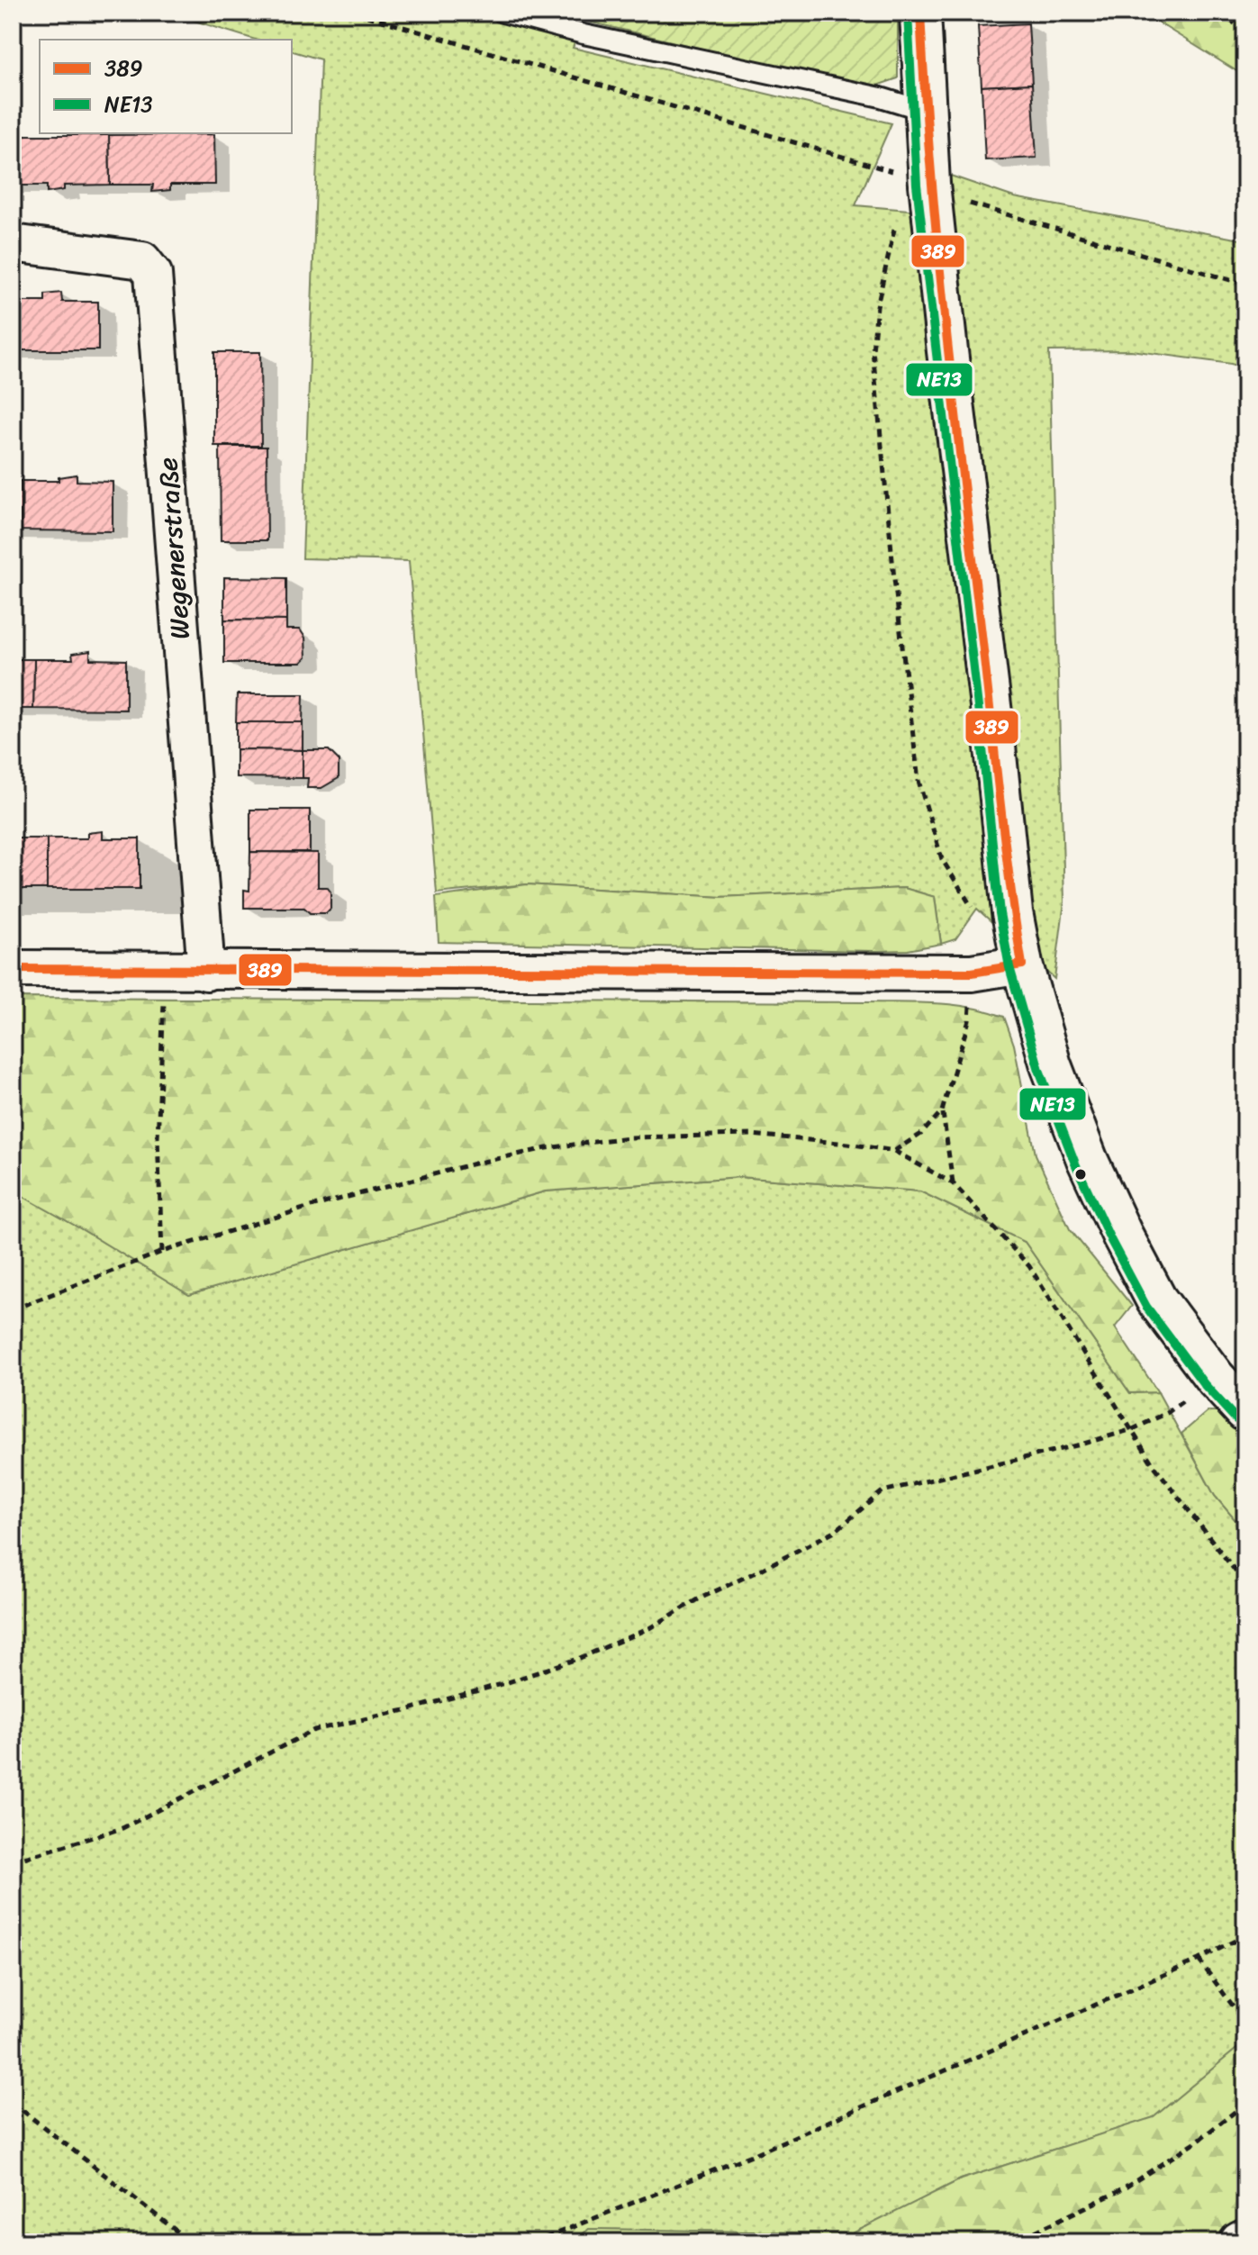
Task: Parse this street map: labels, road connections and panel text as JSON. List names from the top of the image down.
{
  "streets": {
    "street": ["Wegenerstraße"]
  },
  "lines": ["transit line 389", "transit line NE13"],
  "legend": ["389", "NE13"]
}
